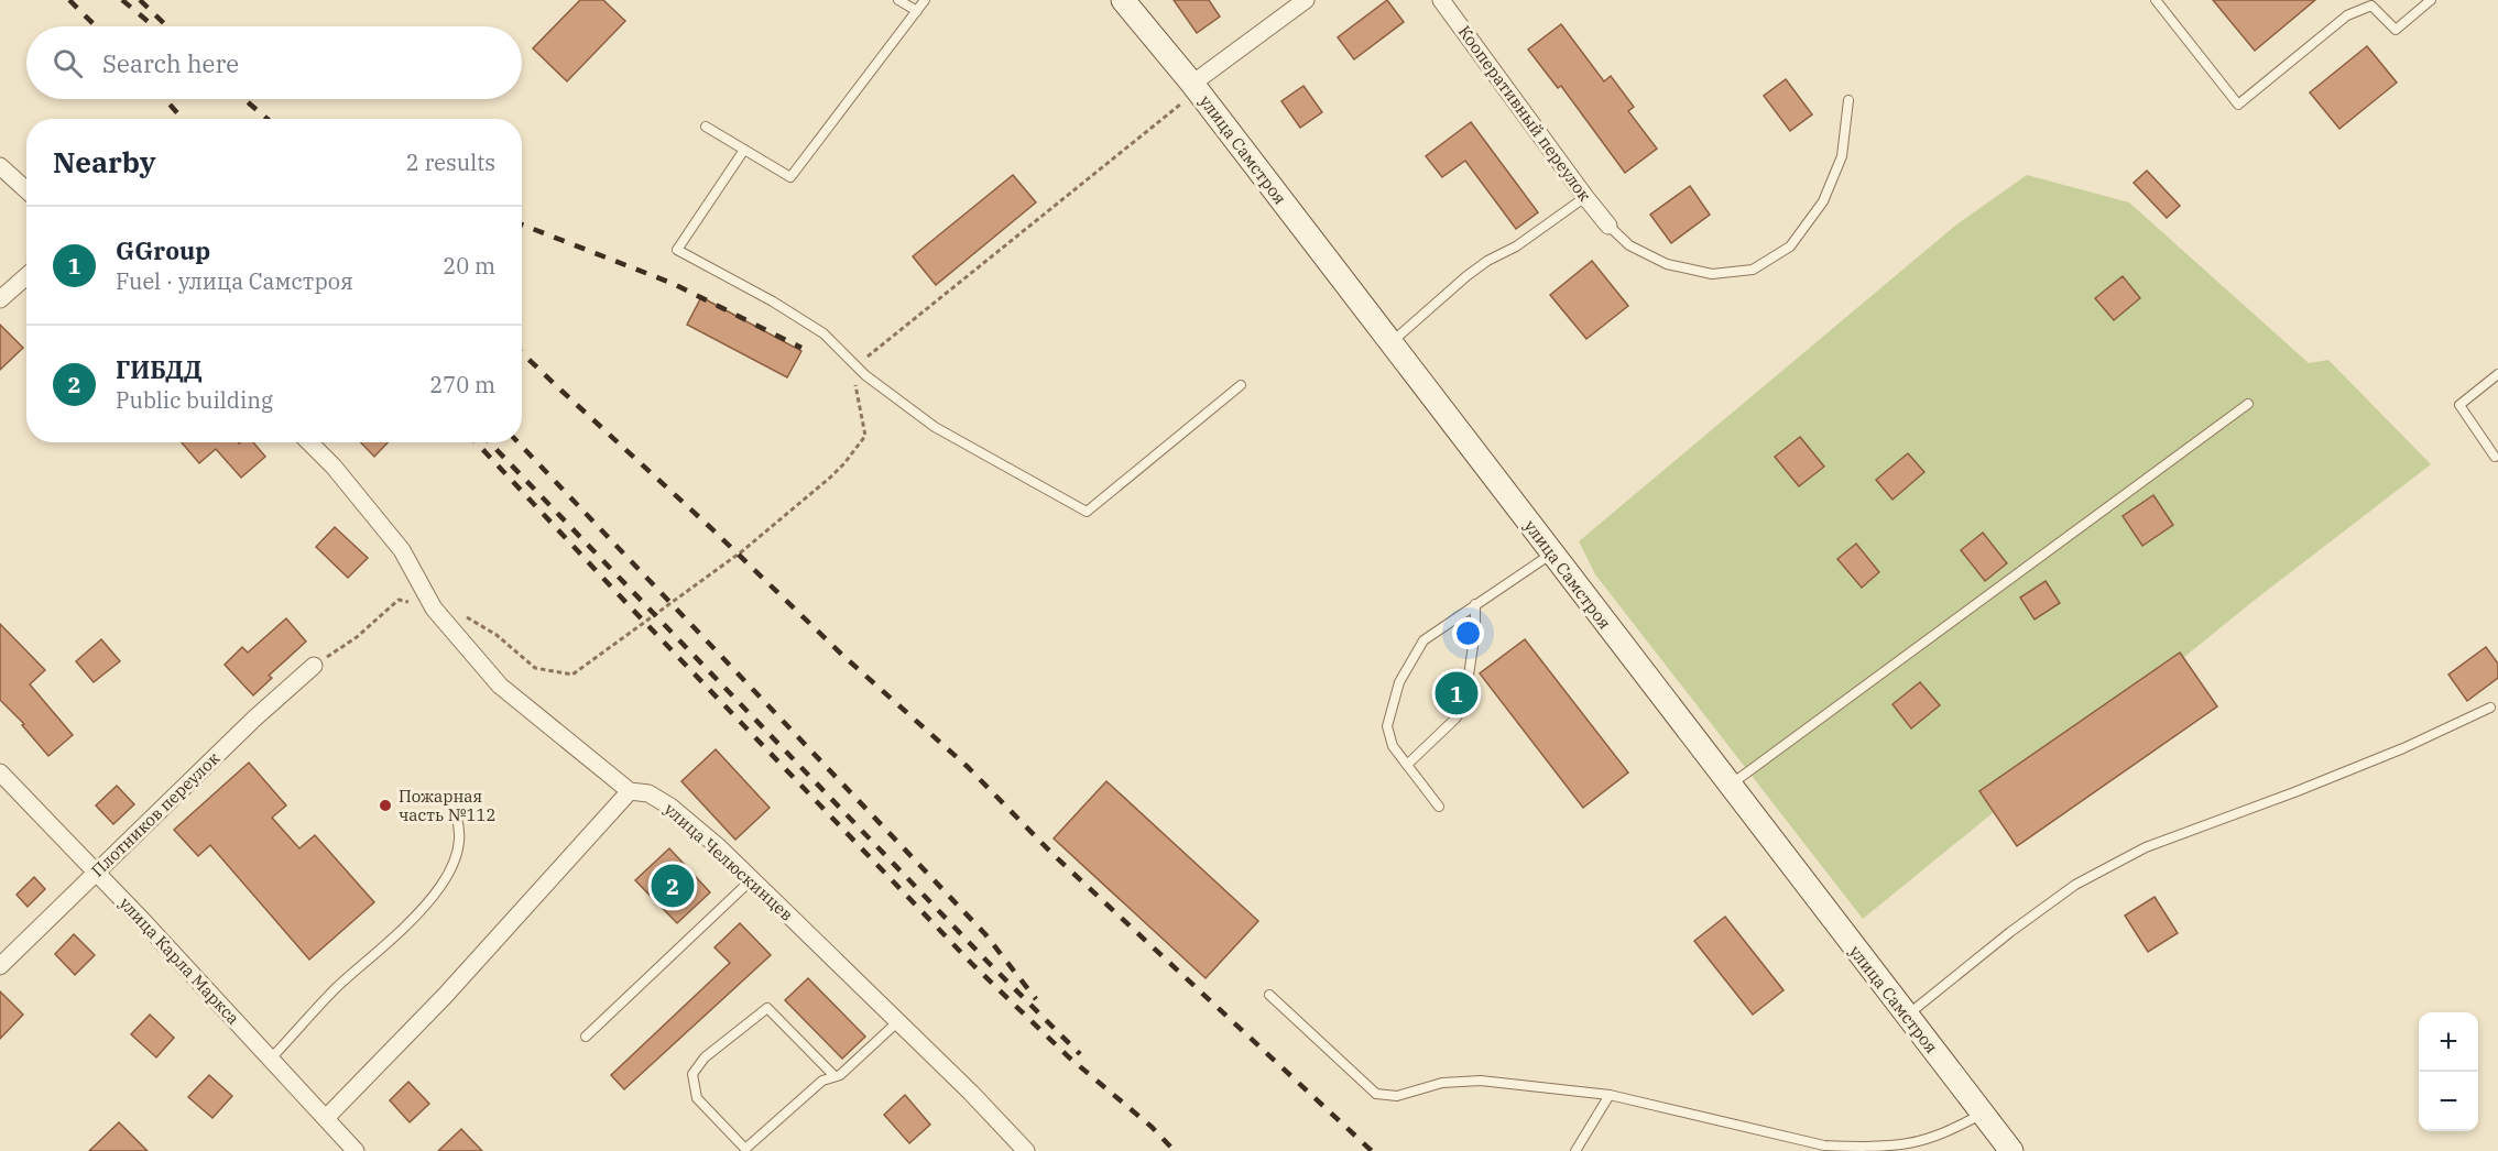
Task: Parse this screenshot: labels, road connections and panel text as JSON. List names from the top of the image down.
{
  "streets": {
    "street": [
      "Кооперативный переулок",
      "улица Самстроя",
      "Плотников переулок",
      "улица Челюскинцев",
      "улица Карла Маркса"
    ]
  },
  "crossings": [
    ["Плотников переулок", "улица Карла Маркса"]
  ],
  "places": ["Пожарная часть №112"],
  "page": {
    "search": "Search here",
    "heading": ["Nearby", "2 results"],
    "list": [
      {
        "mark": "1",
        "name": "GGroup",
        "note": "Fuel · улица Самстроя",
        "value": "20 m"
      },
      {
        "mark": "2",
        "name": "ГИБДД",
        "note": "Public building",
        "value": "270 m"
      }
    ],
    "pins": ["1", "2"],
    "map_buttons": ["+", "−"]
  }
}
